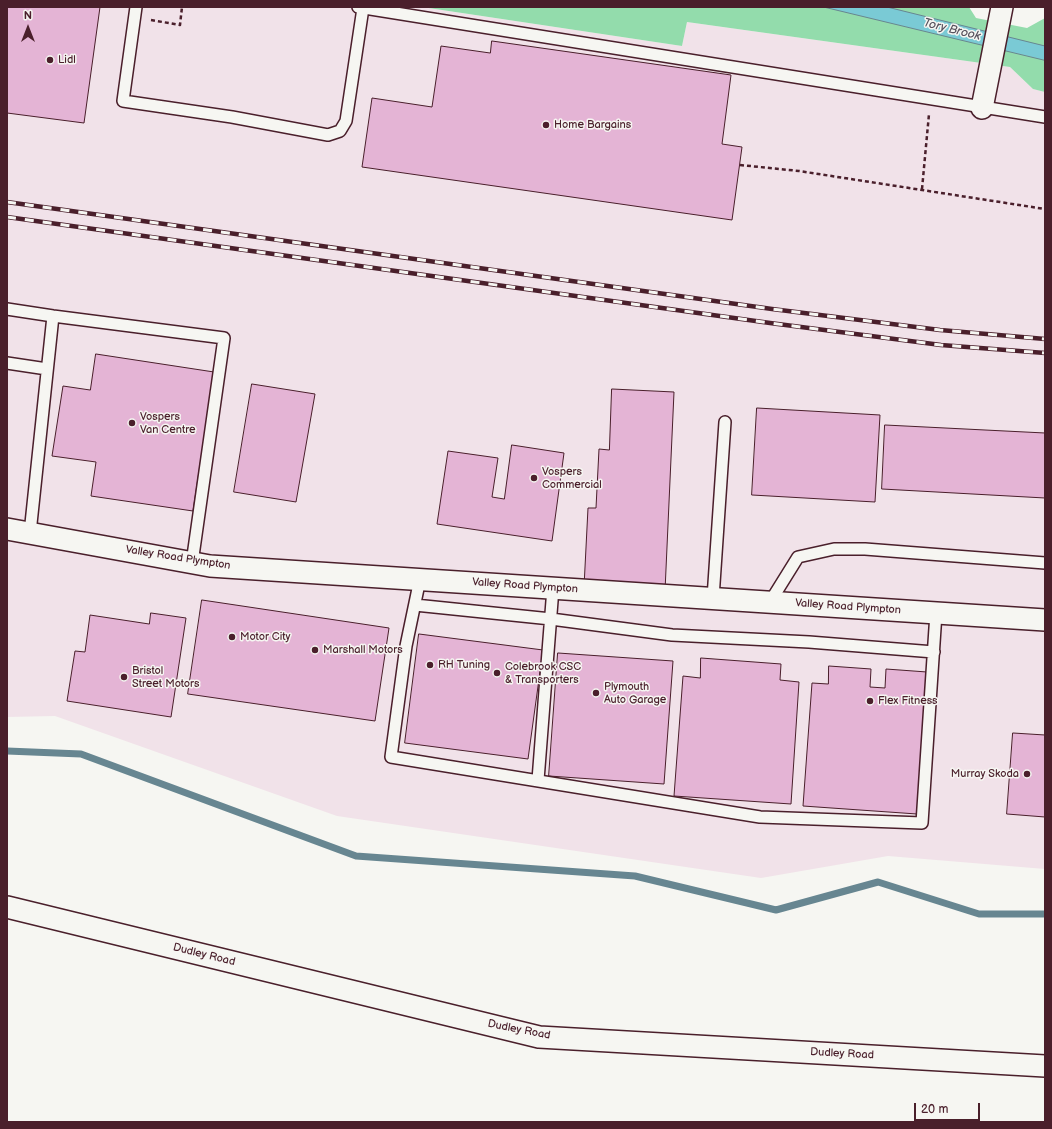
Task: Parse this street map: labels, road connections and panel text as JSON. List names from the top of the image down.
{
  "streets": {
    "street": ["Valley Road Plympton", "Dudley Road"]
  },
  "water": ["Tory Brook"],
  "places": [
    "Lidl",
    "Home Bargains",
    "Vospers Van Centre",
    "Vospers Commercial",
    "Motor City",
    "Marshall Motors",
    "RH Tuning",
    "Colebrook CSC & Transporters",
    "Bristol Street Motors",
    "Plymouth Auto Garage",
    "Flex Fitness",
    "Murray Skoda"
  ],
  "scale_bar": "20 m",
  "north": "top"
}
